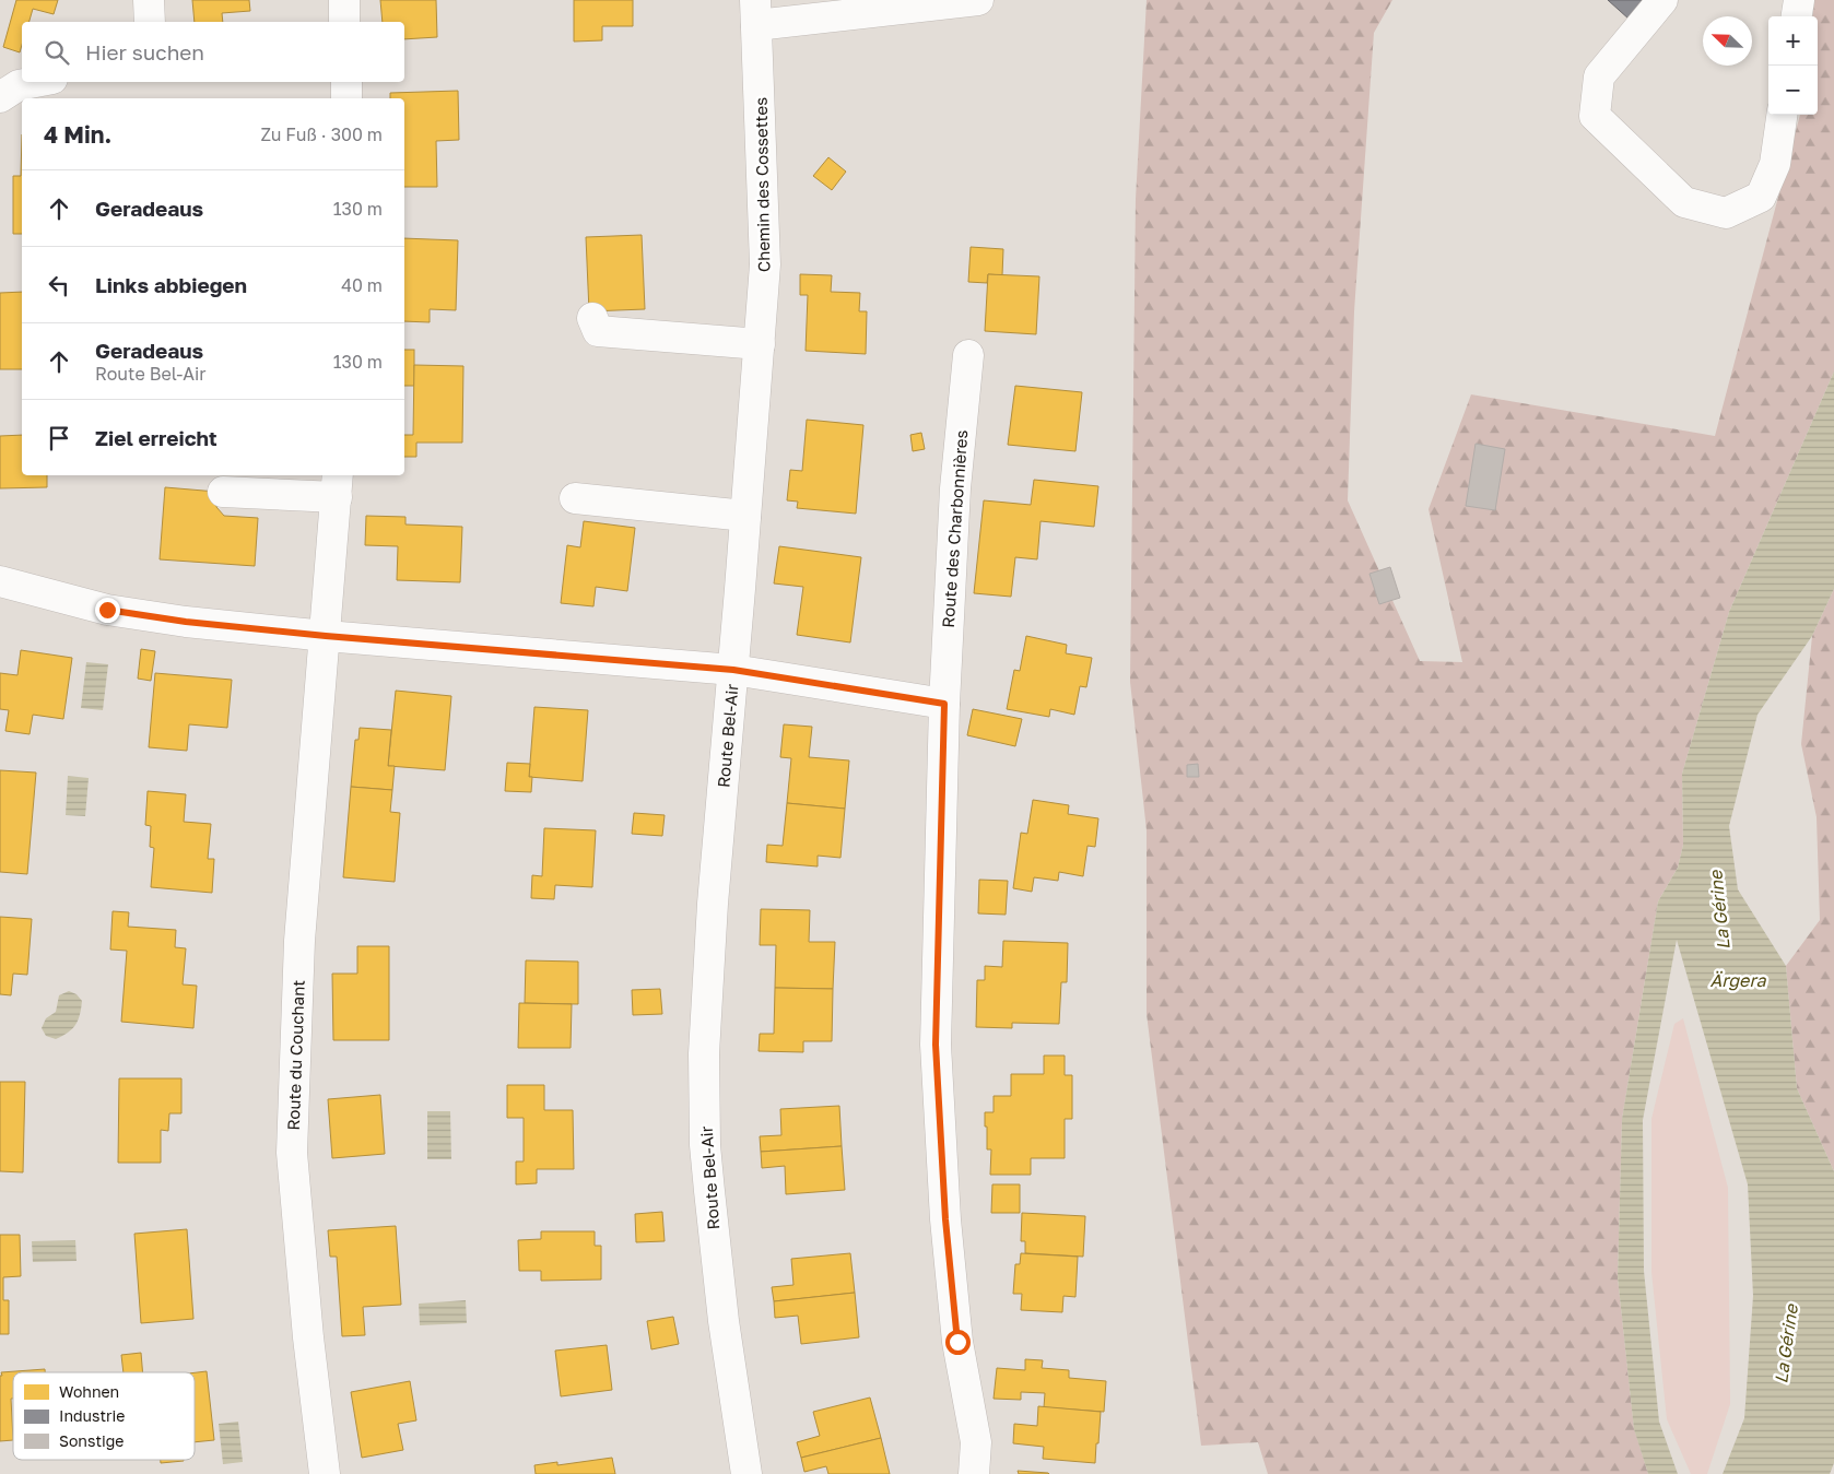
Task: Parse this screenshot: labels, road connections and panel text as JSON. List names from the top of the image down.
{
  "streets": {
    "street": [
      "Chemin des Cossettes",
      "Route des Charbonnières",
      "Route Bel-Air",
      "Route du Couchant"
    ]
  },
  "crossings": [
    ["Chemin des Cossettes", "Route Bel-Air"],
    ["Route Bel-Air", "Route du Couchant"]
  ],
  "water": ["La Gérine", "Ärgera"],
  "legend": ["Wohnen", "Industrie", "Sonstige"],
  "north": "top left",
  "page": {
    "map_buttons": ["+", "−"],
    "search": "Hier suchen",
    "heading": ["4 Min.", "Zu Fuß · 300 m"],
    "list": [
      ["Geradeaus", "130 m"],
      ["Links abbiegen", "40 m"],
      ["Geradeaus", "Route Bel-Air", "130 m"],
      "Ziel erreicht"
    ]
  }
}
